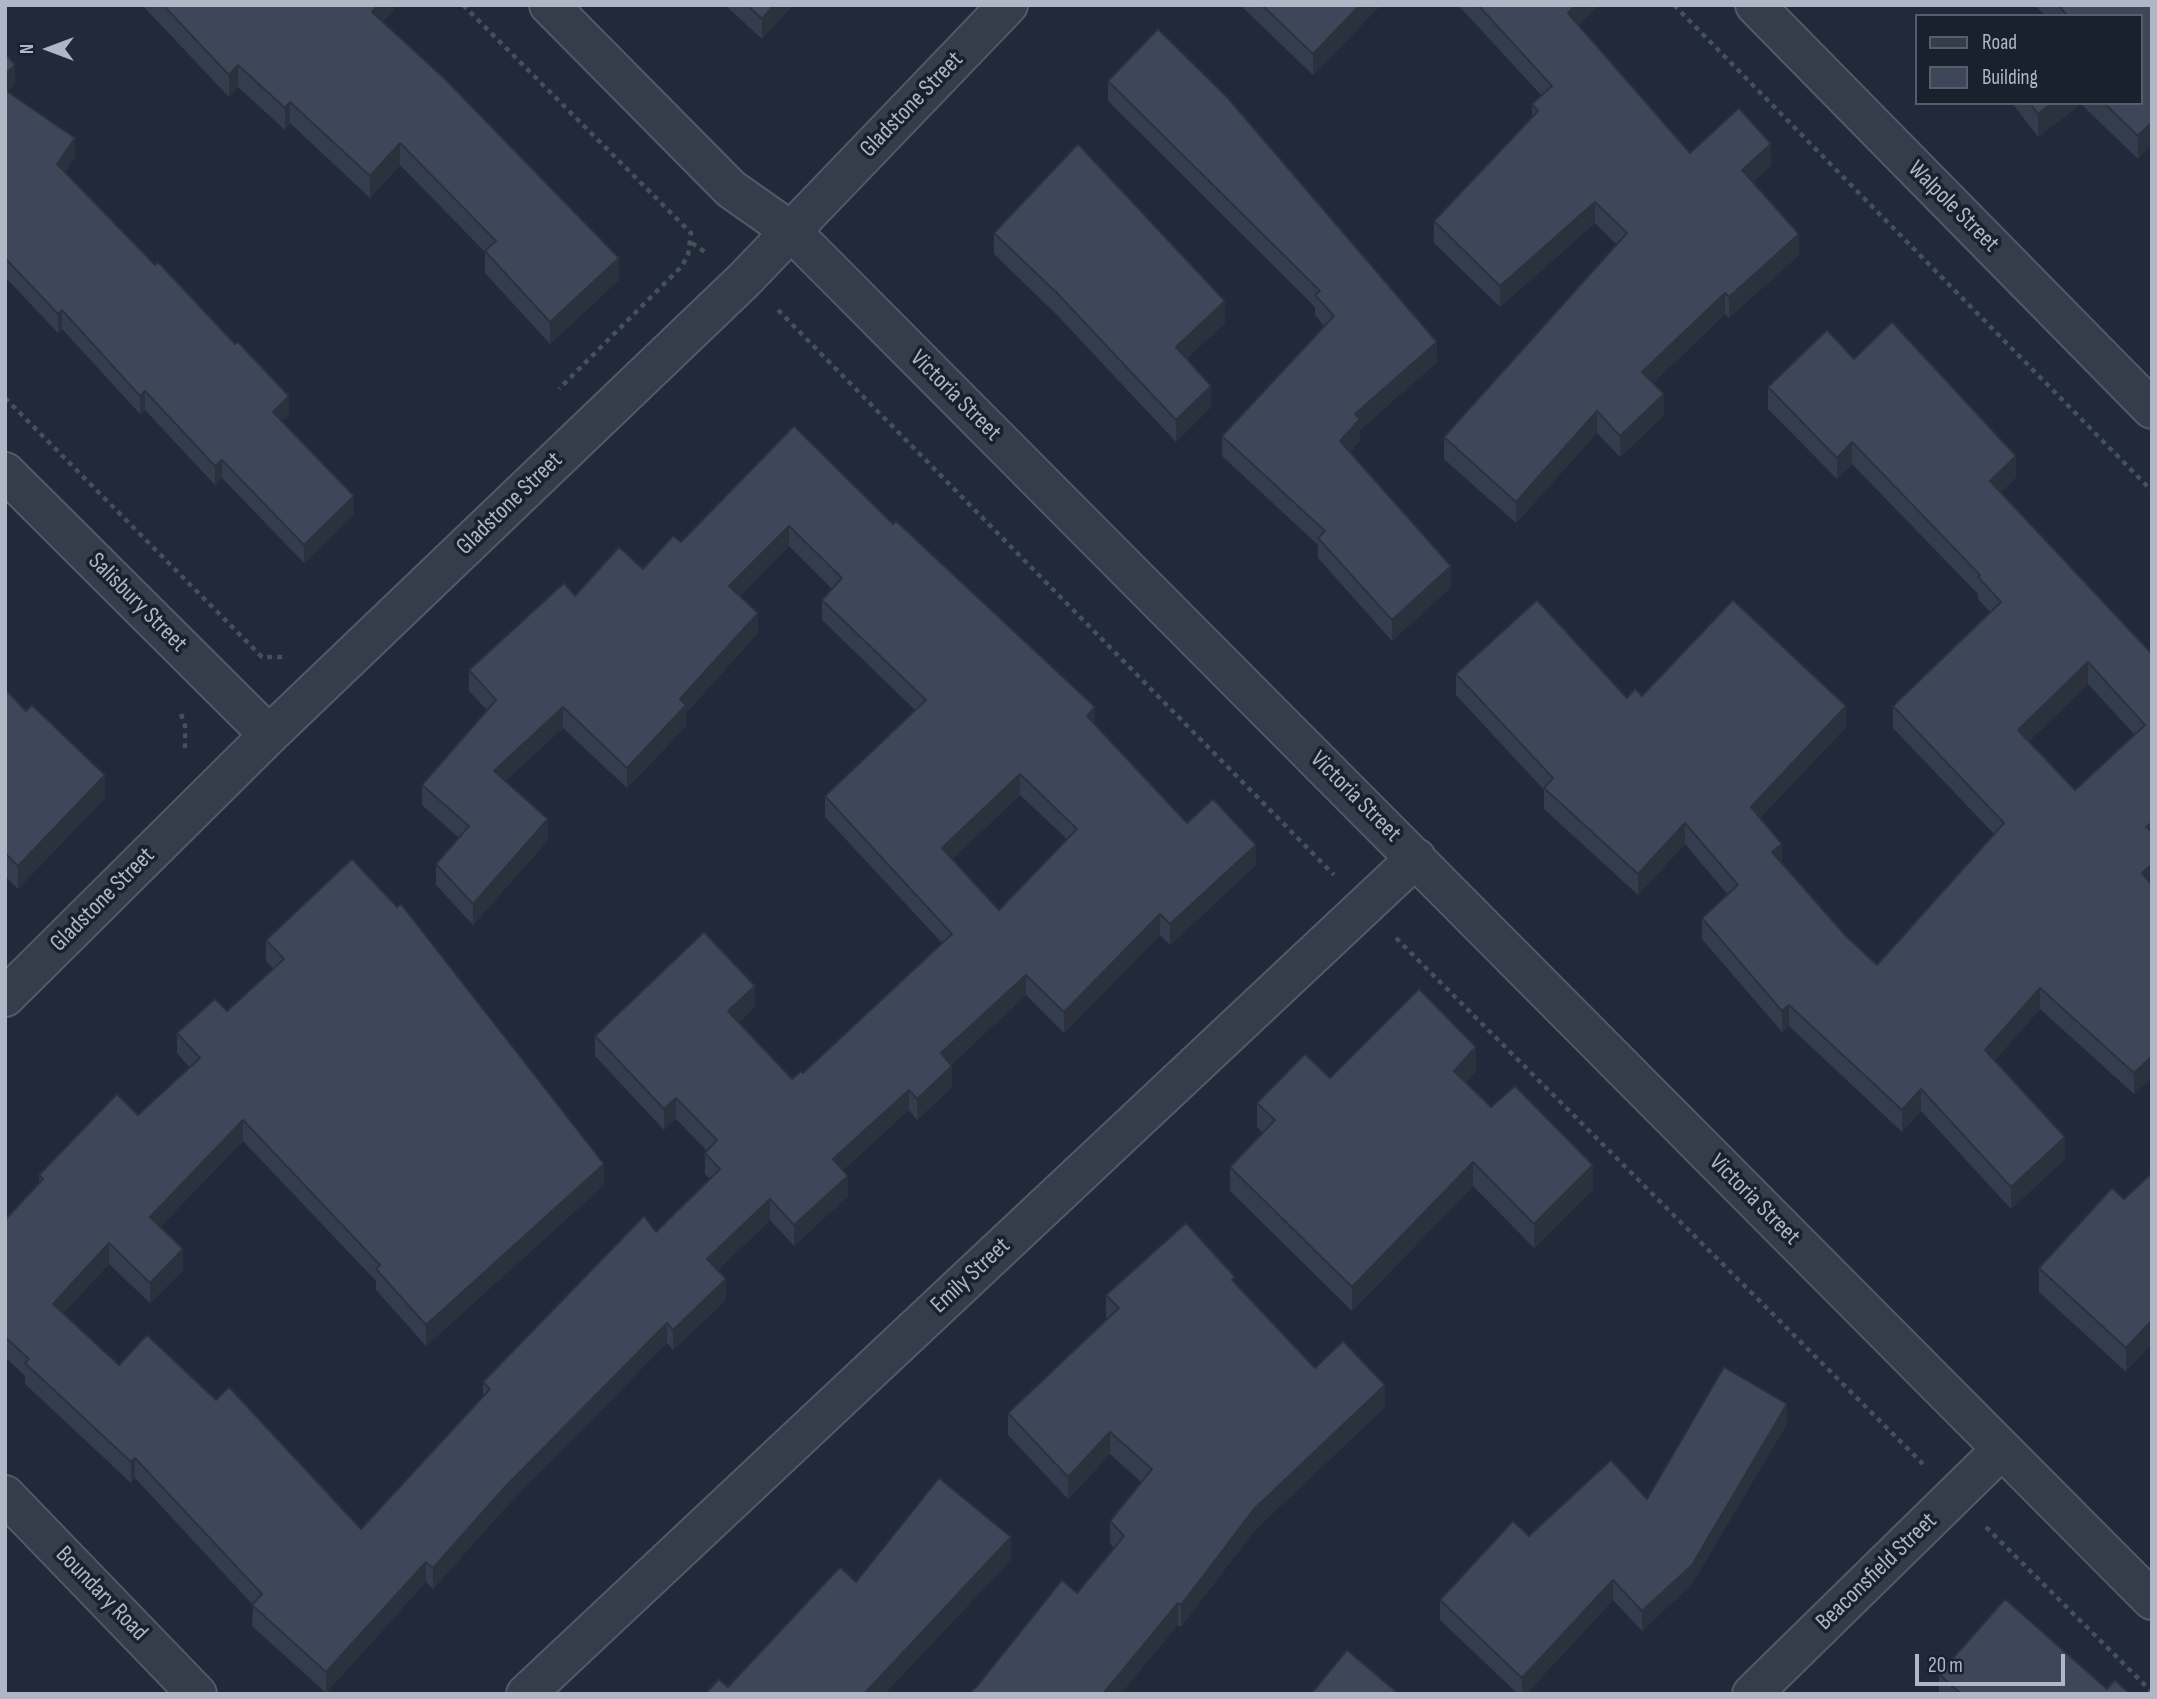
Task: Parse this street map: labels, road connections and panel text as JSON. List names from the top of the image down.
{
  "streets": {
    "street": [
      "Gladstone Street",
      "Walpole Street",
      "Victoria Street",
      "Salisbury Street",
      "Emily Street",
      "Beaconsfield Street",
      "Boundary Road"
    ]
  },
  "crossings": [
    ["Gladstone Street", "Victoria Street"],
    ["Gladstone Street", "Salisbury Street"],
    ["Victoria Street", "Emily Street"],
    ["Victoria Street", "Beaconsfield Street"]
  ],
  "legend": ["Road", "Building"],
  "scale_bar": "20 m",
  "north": "left"
}
